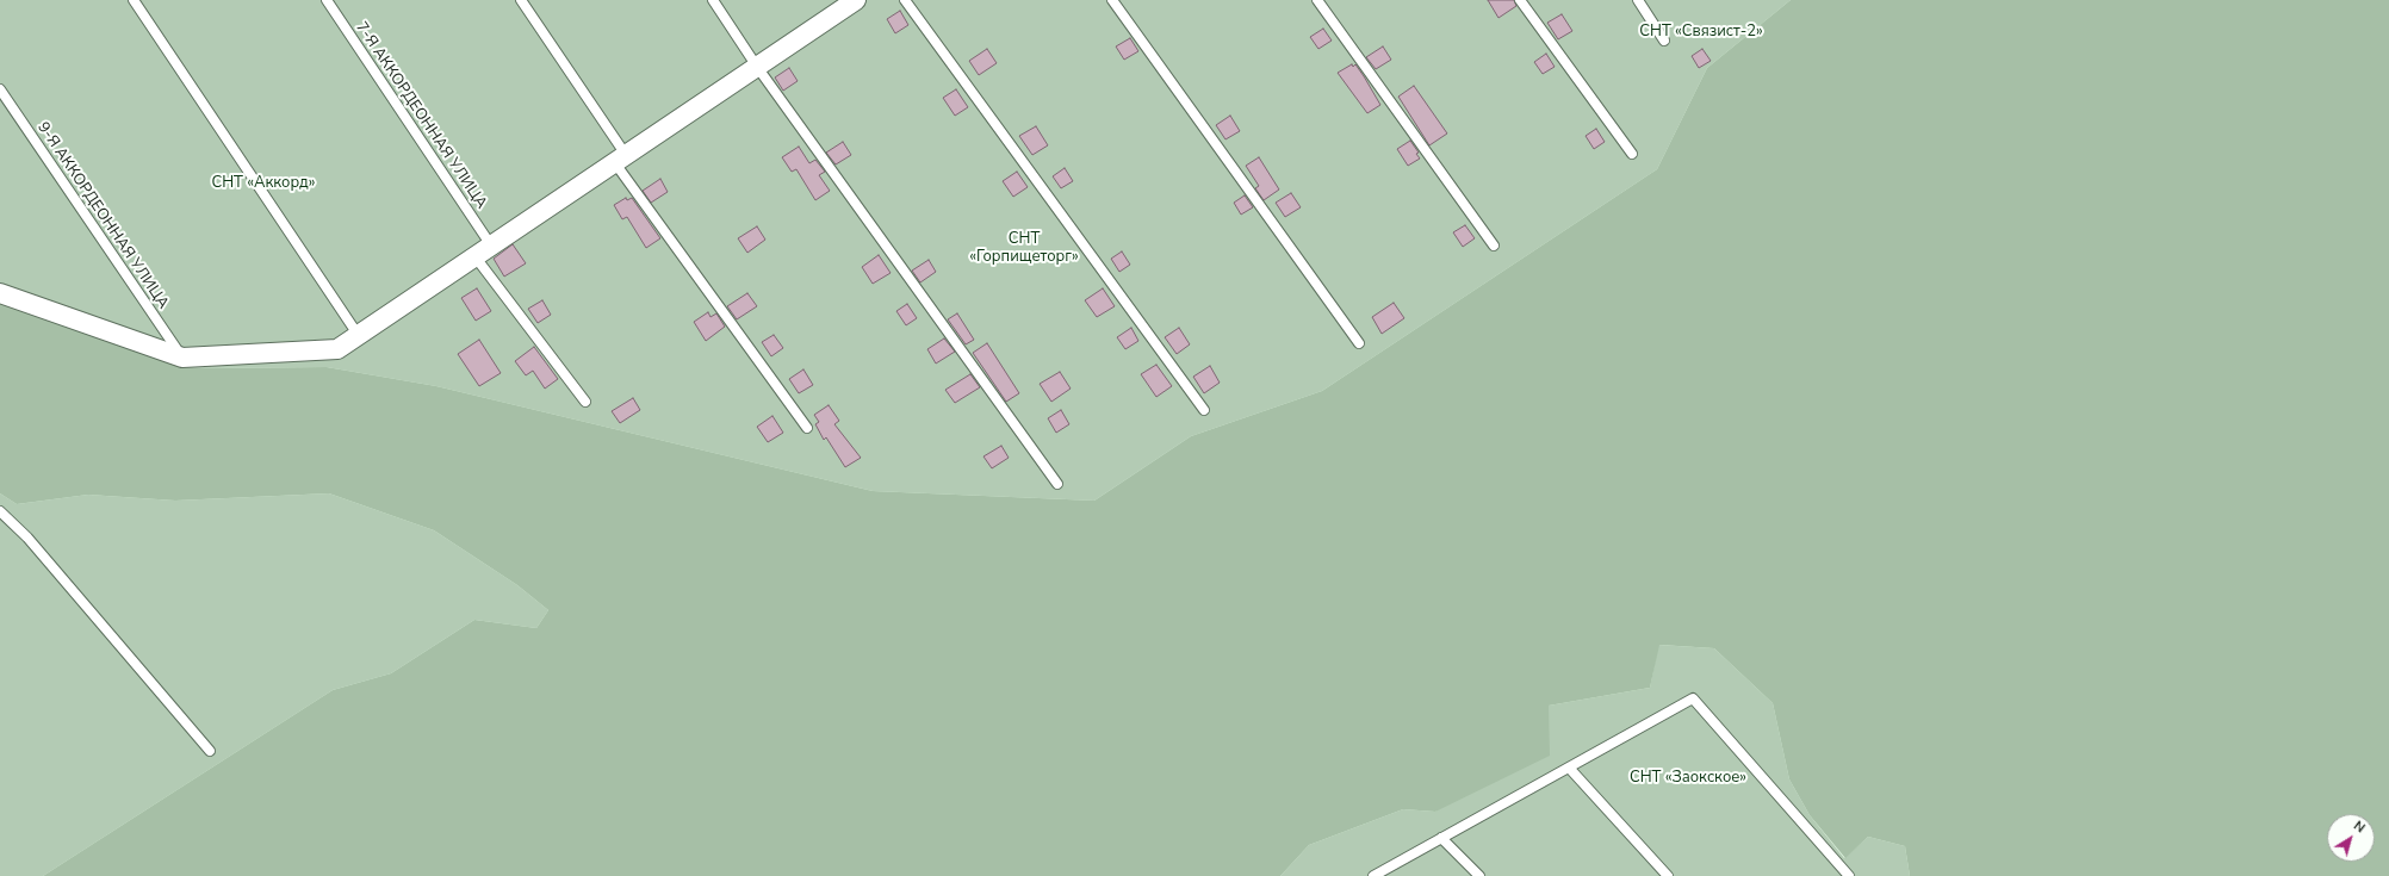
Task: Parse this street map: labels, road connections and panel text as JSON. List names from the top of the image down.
{
  "streets": {
    "lane": ["7-Я АККОРДЕОННАЯ УЛИЦА", "9-Я АККОРДЕОННАЯ УЛИЦА"]
  },
  "parks": [
    "СНТ «Связист-2»",
    "СНТ «Аккорд»",
    "СНТ «Горпищеторг»",
    "СНТ «Заокское»"
  ],
  "north": "top right"
}
